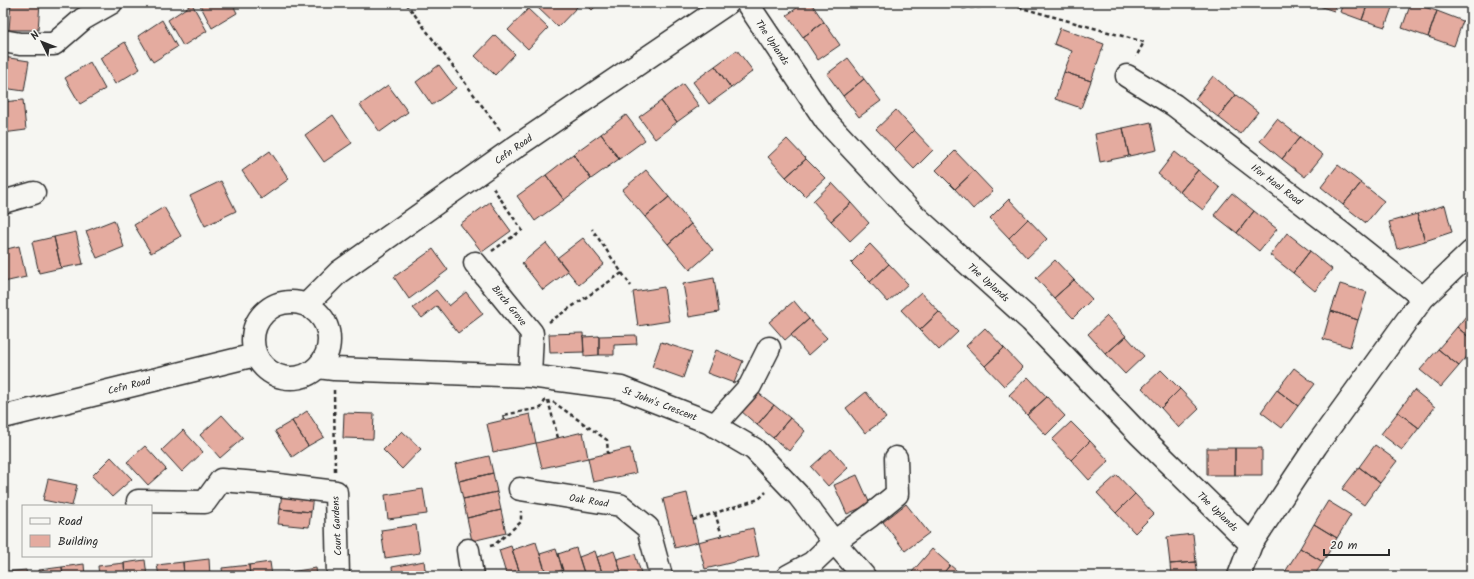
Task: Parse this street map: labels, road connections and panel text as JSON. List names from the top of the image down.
{
  "streets": {
    "street": [
      "The Uplands",
      "Cefn Road",
      "Ifor Hael Road",
      "Birch Grove",
      "St John's Crescent",
      "Oak Road",
      "Court Gardens"
    ]
  },
  "crossings": [
    ["Cefn Road", "St John's Crescent"],
    ["Birch Grove", "St John's Crescent"]
  ],
  "legend": ["Road", "Building"],
  "scale_bar": "20 m",
  "north": "top left"
}
